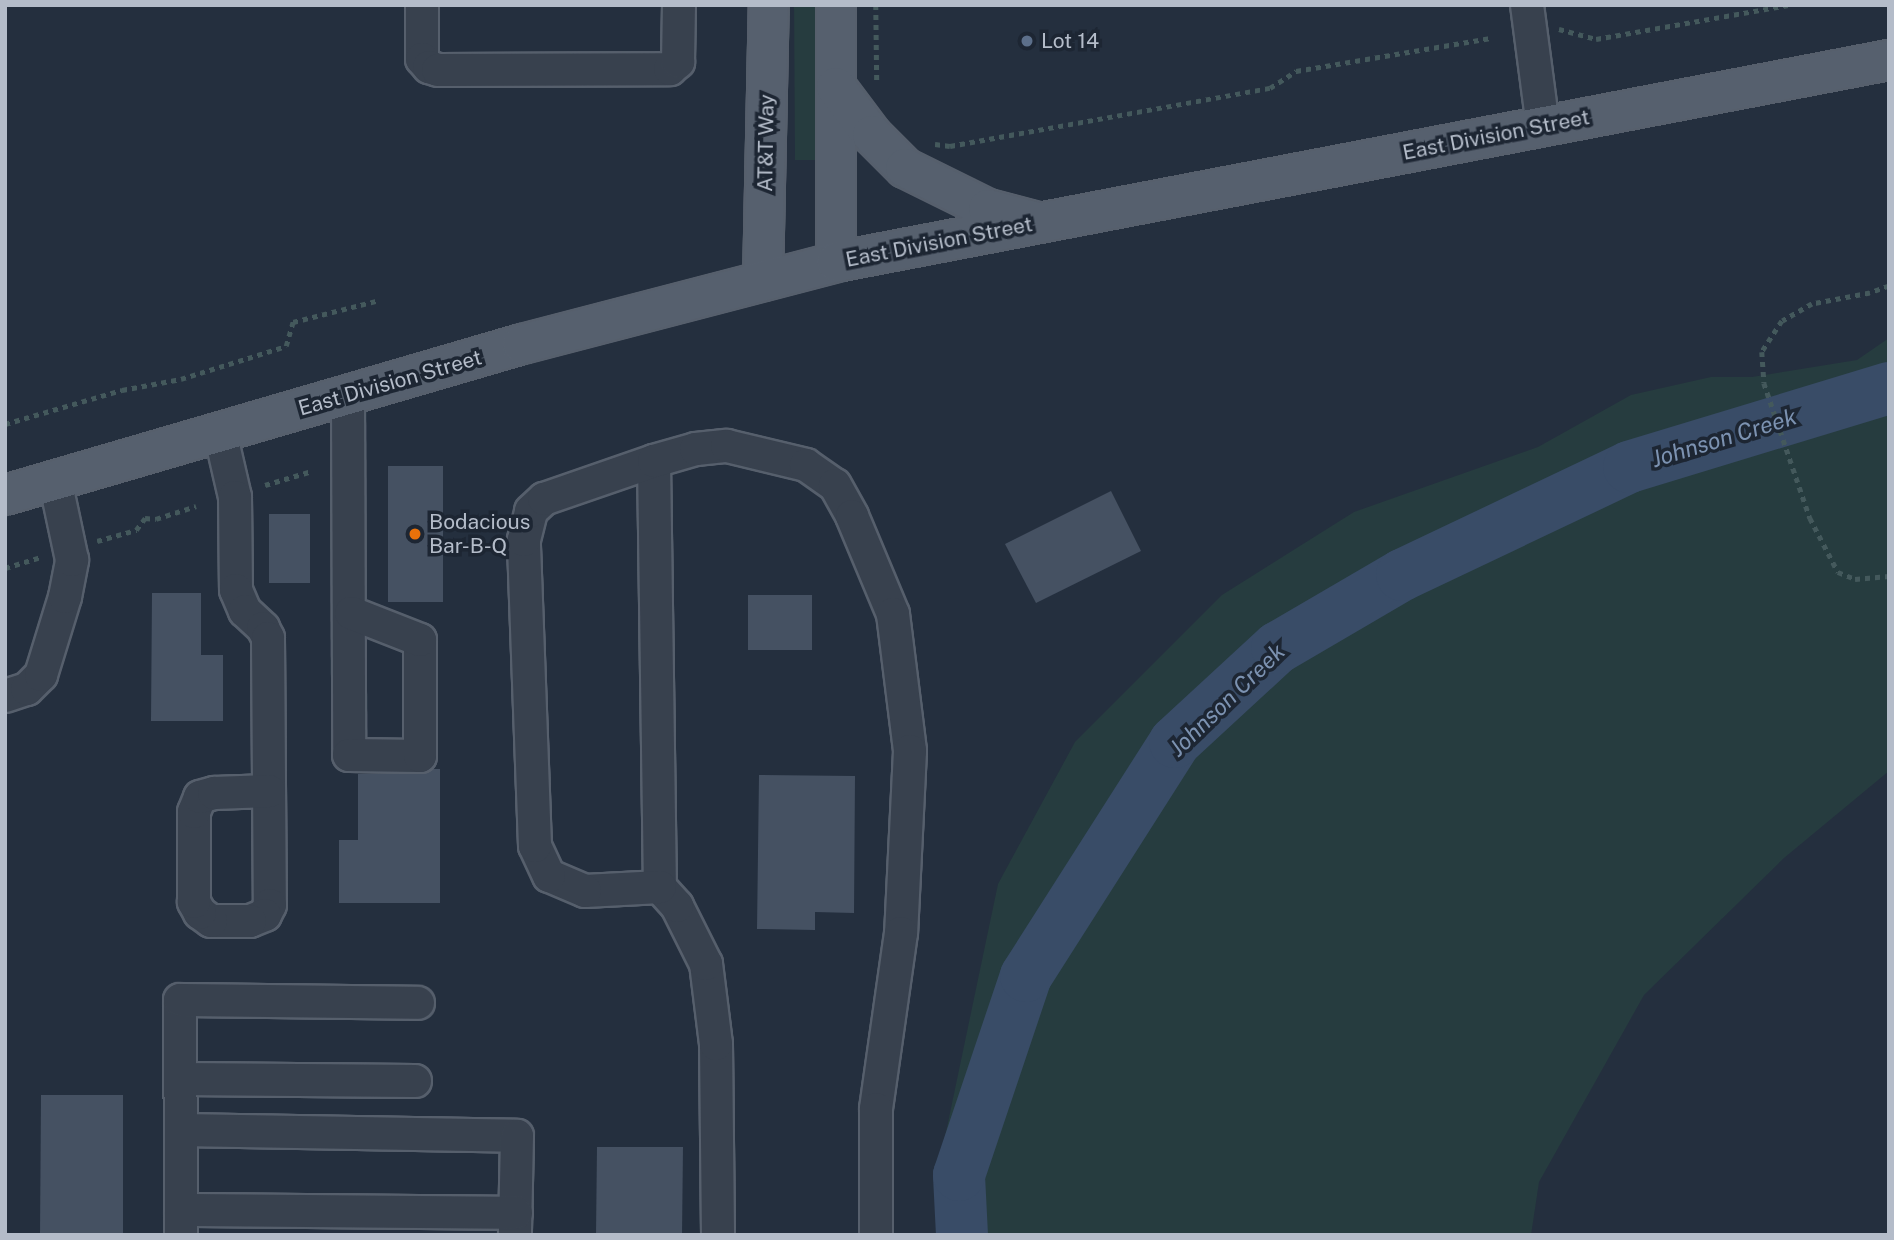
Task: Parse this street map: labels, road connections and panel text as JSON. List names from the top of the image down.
{
  "streets": {
    "main road": ["East Division Street", "AT&T Way"]
  },
  "crossings": [
    ["East Division Street", "AT&T Way"]
  ],
  "water": ["Johnson Creek"],
  "places": ["Lot 14", "Bodacious Bar-B-Q"]
}
